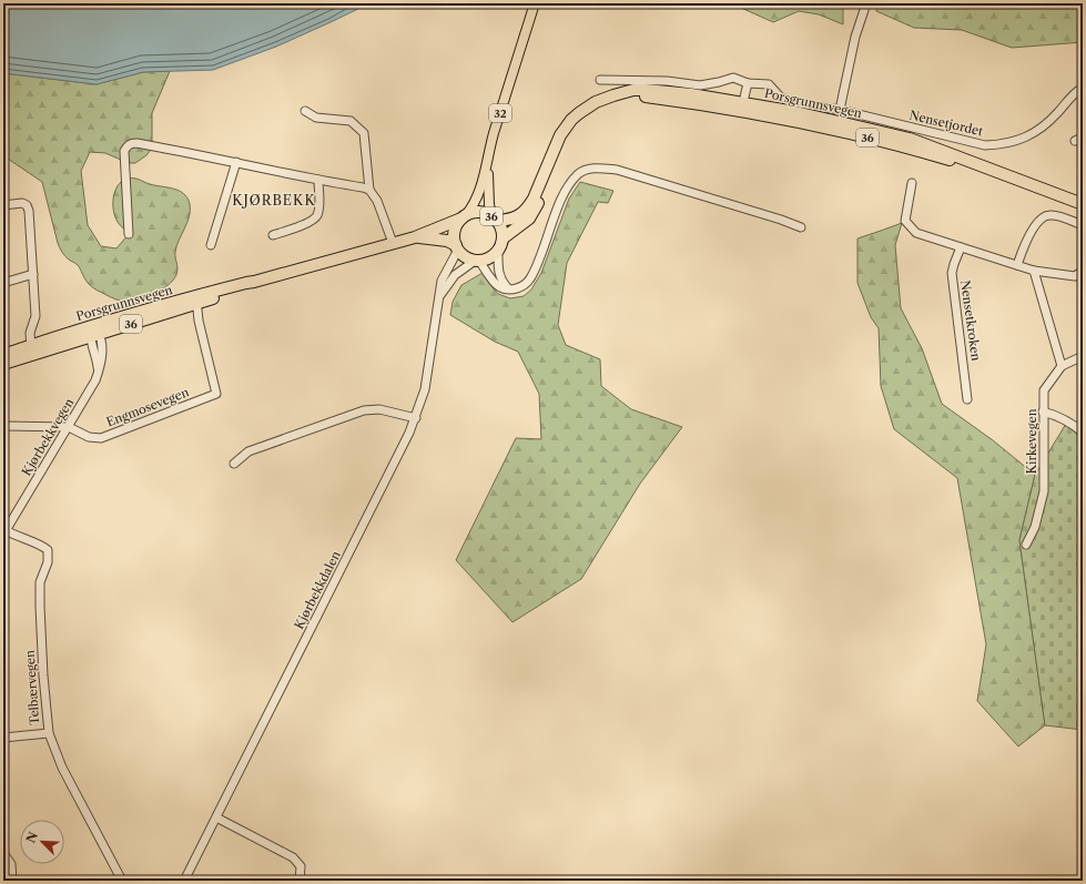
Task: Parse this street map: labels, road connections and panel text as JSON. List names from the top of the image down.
{
  "streets": {
    "highway": ["Porsgrunnsvegen", "36"],
    "main road": ["32"],
    "street": [
      "Nensetjordet",
      "Nensetkroken",
      "Engmosevegen",
      "Kjørbekkvegen",
      "Kirkevegen",
      "Kjørbekkdalen",
      "Telbærvegen"
    ]
  },
  "crossings": [
    ["Porsgrunnsvegen", "32"],
    ["Porsgrunnsvegen", "36"],
    ["Porsgrunnsvegen", "Kjørbekkvegen"],
    ["Porsgrunnsvegen", "Kjørbekkdalen"],
    ["32", "36"],
    ["32", "Kjørbekkdalen"],
    ["36", "Kjørbekkdalen"],
    ["Engmosevegen", "Kjørbekkvegen"],
    ["Kjørbekkvegen", "Telbærvegen"]
  ],
  "districts": ["KJØRBEKK"],
  "north": "top left"
}
